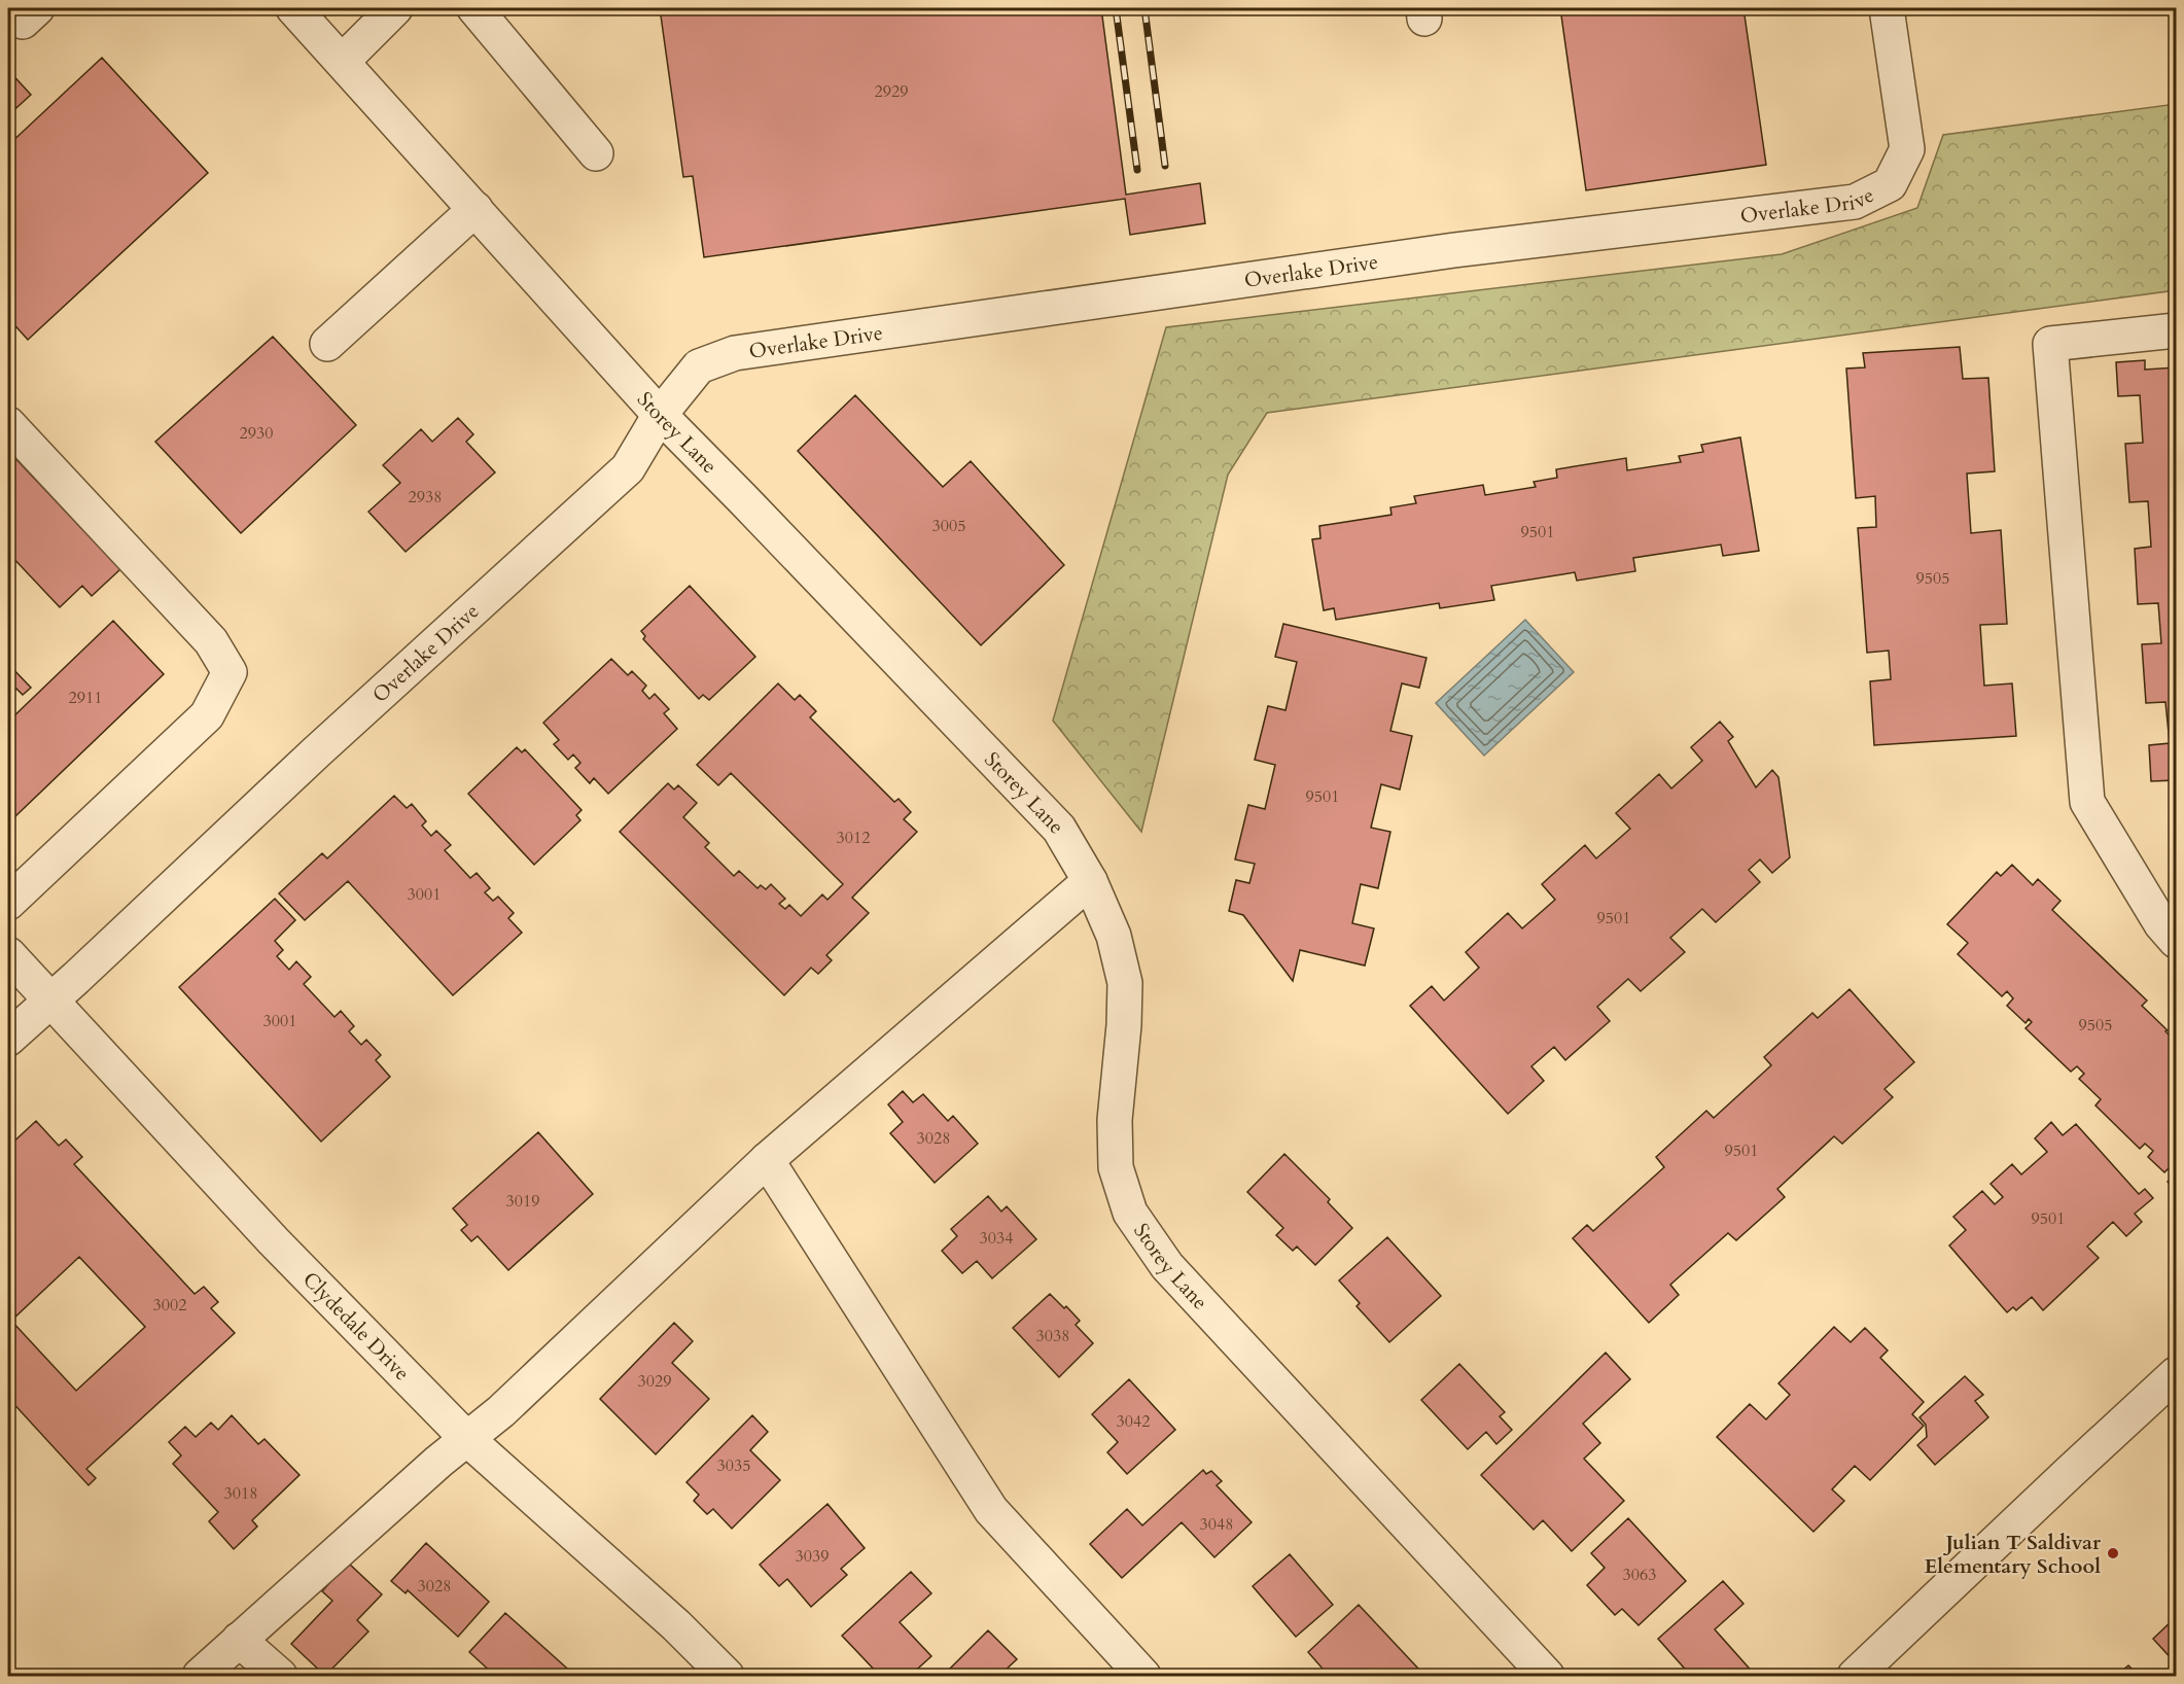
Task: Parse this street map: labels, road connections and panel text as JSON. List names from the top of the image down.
{
  "streets": {
    "street": ["Overlake Drive", "Storey Lane", "Clydedale Drive"]
  },
  "crossings": [
    ["Overlake Drive", "Storey Lane"],
    ["Overlake Drive", "Clydedale Drive"]
  ],
  "places": ["Julian T Saldivar Elementary School"],
  "house_numbers": [
    "2929",
    "2930",
    "2938",
    "3005",
    "9501",
    "9505",
    "2911",
    "9501",
    "3012",
    "3001",
    "9501",
    "3001",
    "9505",
    "3028",
    "9501",
    "3019",
    "9501",
    "3034",
    "3002",
    "3038",
    "3029",
    "3042",
    "3035",
    "3018",
    "3048",
    "3039",
    "3063",
    "3028"
  ]
}
